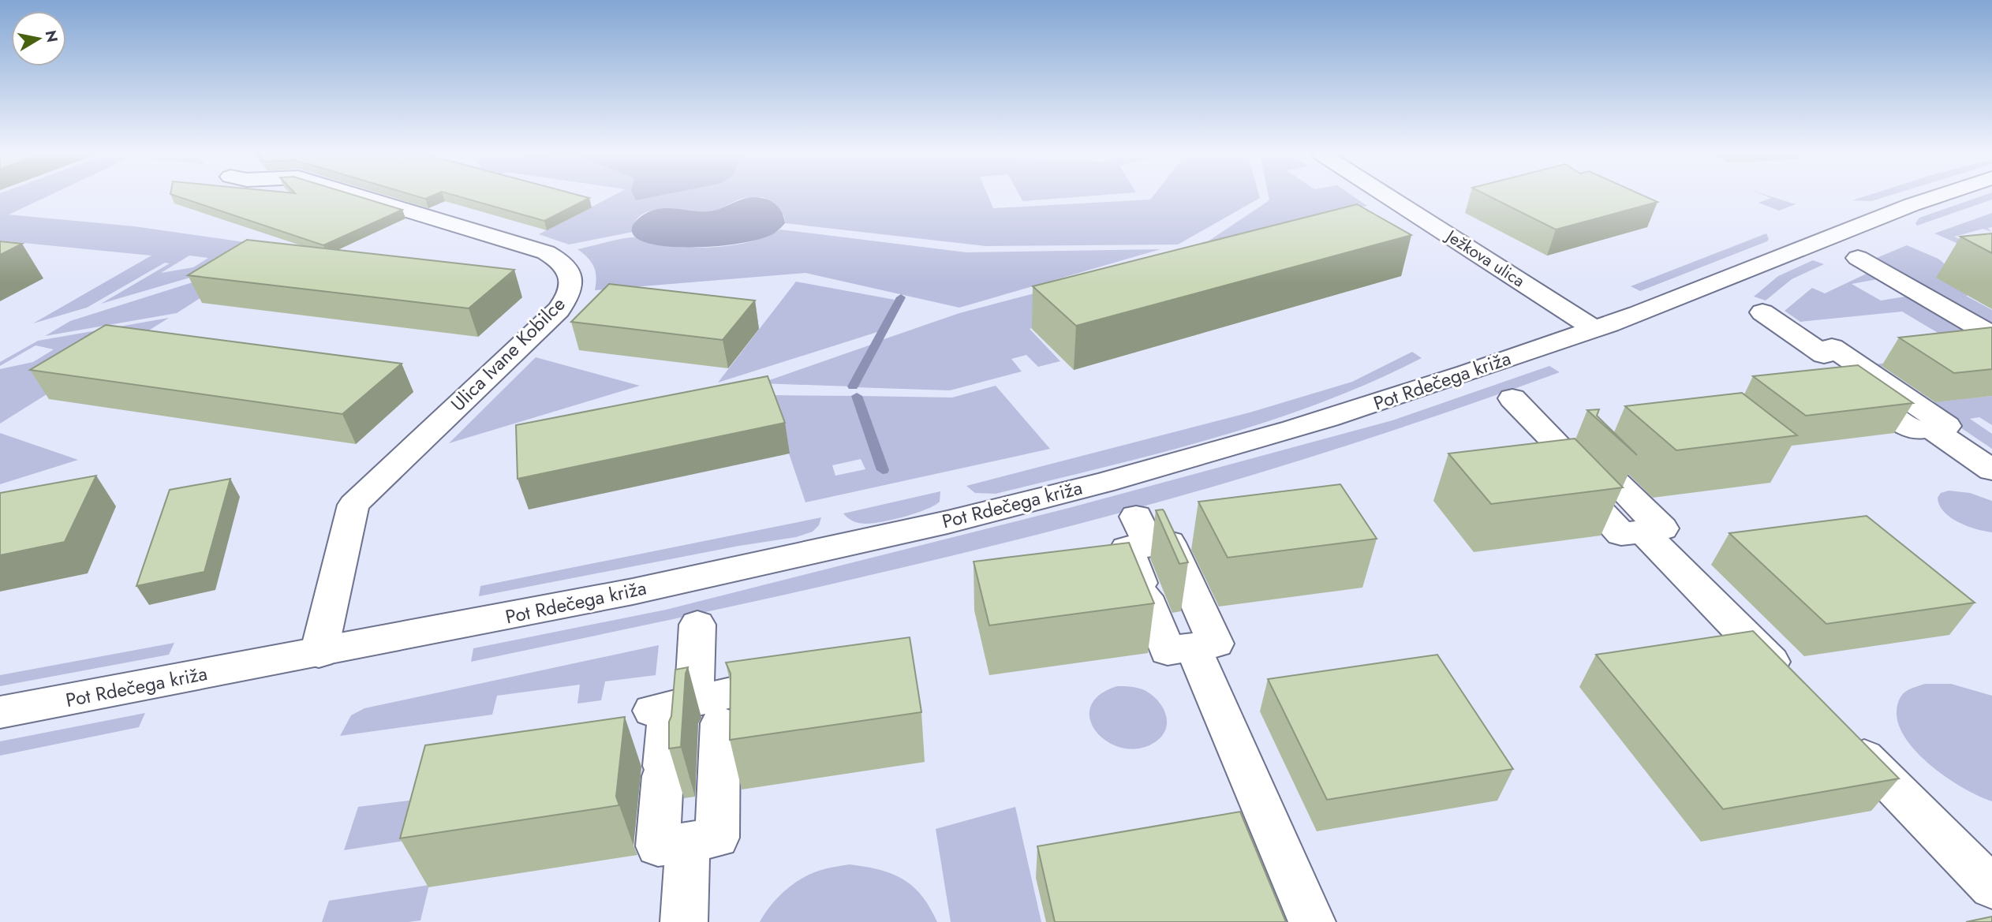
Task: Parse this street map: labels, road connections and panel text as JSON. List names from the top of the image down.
{
  "streets": {
    "street": ["Ježkova ulica", "Ulica Ivane Kobilce", "Pot Rdečega križa"]
  },
  "crossings": [
    ["Ježkova ulica", "Pot Rdečega križa"],
    ["Ulica Ivane Kobilce", "Pot Rdečega križa"]
  ],
  "north": "right"
}
